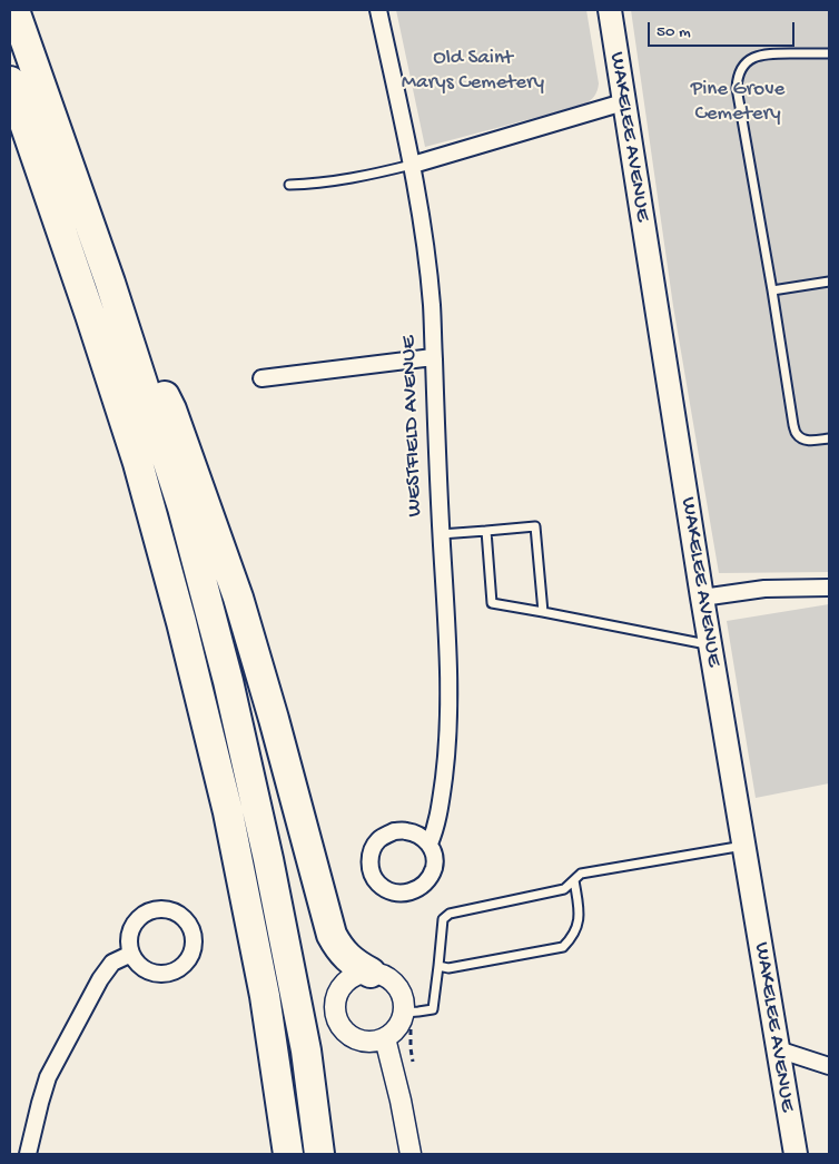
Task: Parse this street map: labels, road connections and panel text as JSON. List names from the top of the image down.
{
  "streets": {
    "main road": ["WAKELEE AVENUE"],
    "street": ["WESTFIELD AVENUE"]
  },
  "parks": ["Old Saint Marys Cemetery", "Pine Grove Cemetery"],
  "scale_bar": "50 m"
}
